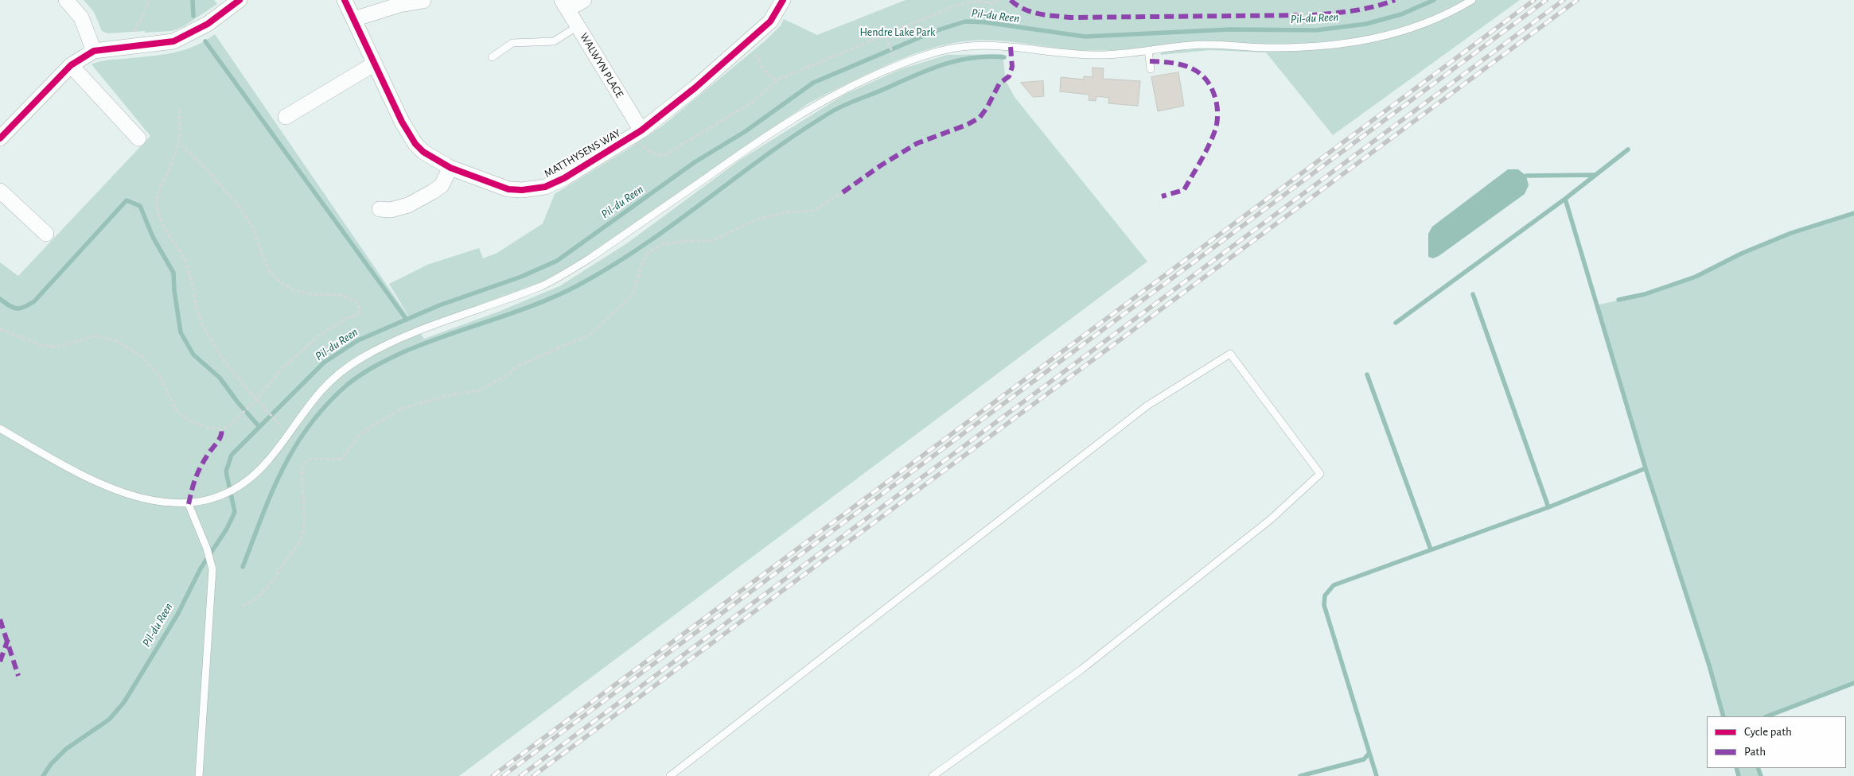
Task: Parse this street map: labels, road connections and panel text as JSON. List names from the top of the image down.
{
  "streets": {
    "street": ["WALWYN PLACE", "MATTHYSENS WAY"]
  },
  "crossings": [
    ["WALWYN PLACE", "MATTHYSENS WAY"]
  ],
  "water": ["Pil-du Reen"],
  "parks": ["Hendre Lake Park"],
  "legend": ["Cycle path", "Path"]
}
